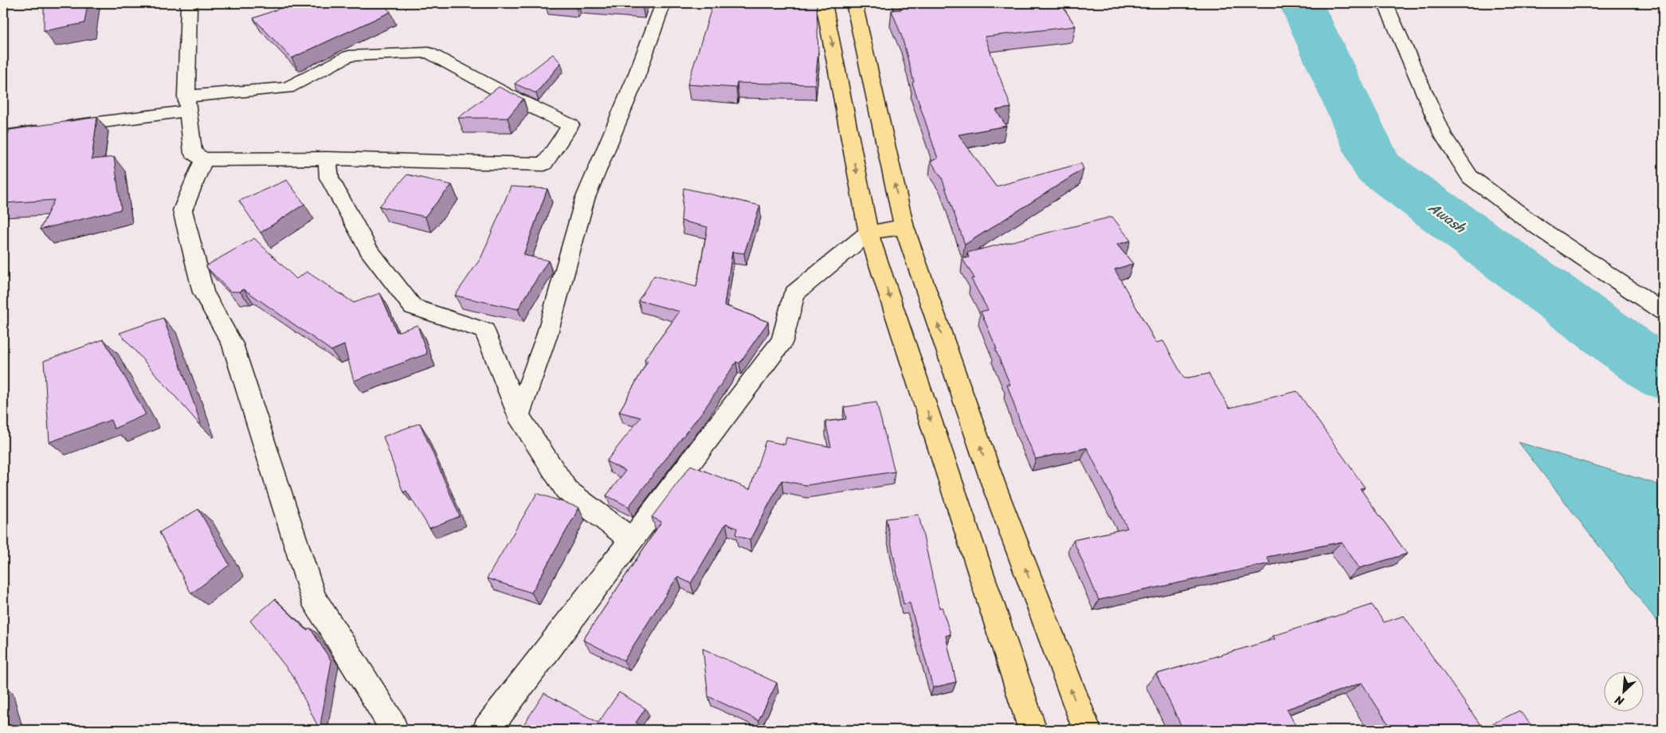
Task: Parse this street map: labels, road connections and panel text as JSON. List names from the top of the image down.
{
  "water": ["Awash"],
  "north": "bottom left"
}
